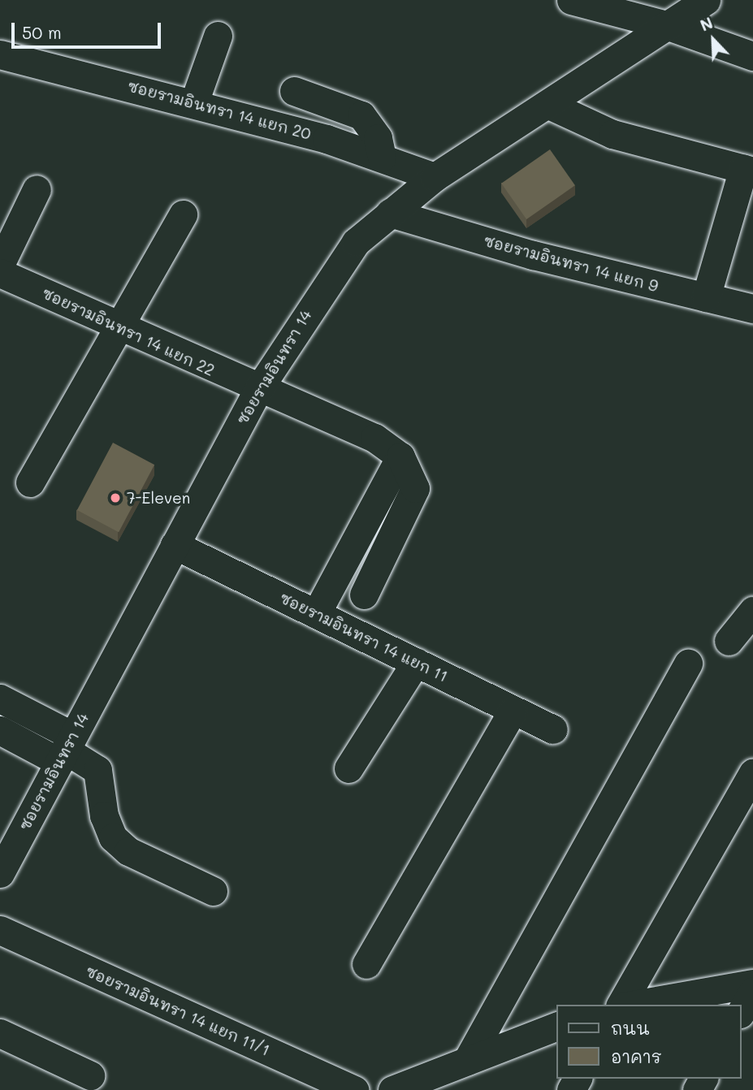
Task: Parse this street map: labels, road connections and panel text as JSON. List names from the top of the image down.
{
  "streets": {
    "street": [
      "ซอยรามอินทรา 14 แยก 20",
      "ซอยรามอินทรา 14 แยก 9",
      "ซอยรามอินทรา 14 แยก 22",
      "ซอยรามอินทรา 14",
      "ซอยรามอินทรา 14 แยก 11",
      "ซอยรามอินทรา 14 แยก 11/1"
    ]
  },
  "crossings": [
    ["ซอยรามอินทรา 14 แยก 20", "ซอยรามอินทรา 14"],
    ["ซอยรามอินทรา 14 แยก 9", "ซอยรามอินทรา 14"],
    ["ซอยรามอินทรา 14 แยก 22", "ซอยรามอินทรา 14"],
    ["ซอยรามอินทรา 14", "ซอยรามอินทรา 14 แยก 11"]
  ],
  "places": ["7-Eleven"],
  "legend": ["ถนน", "อาคาร"],
  "scale_bar": "50 m",
  "north": "top left"
}
